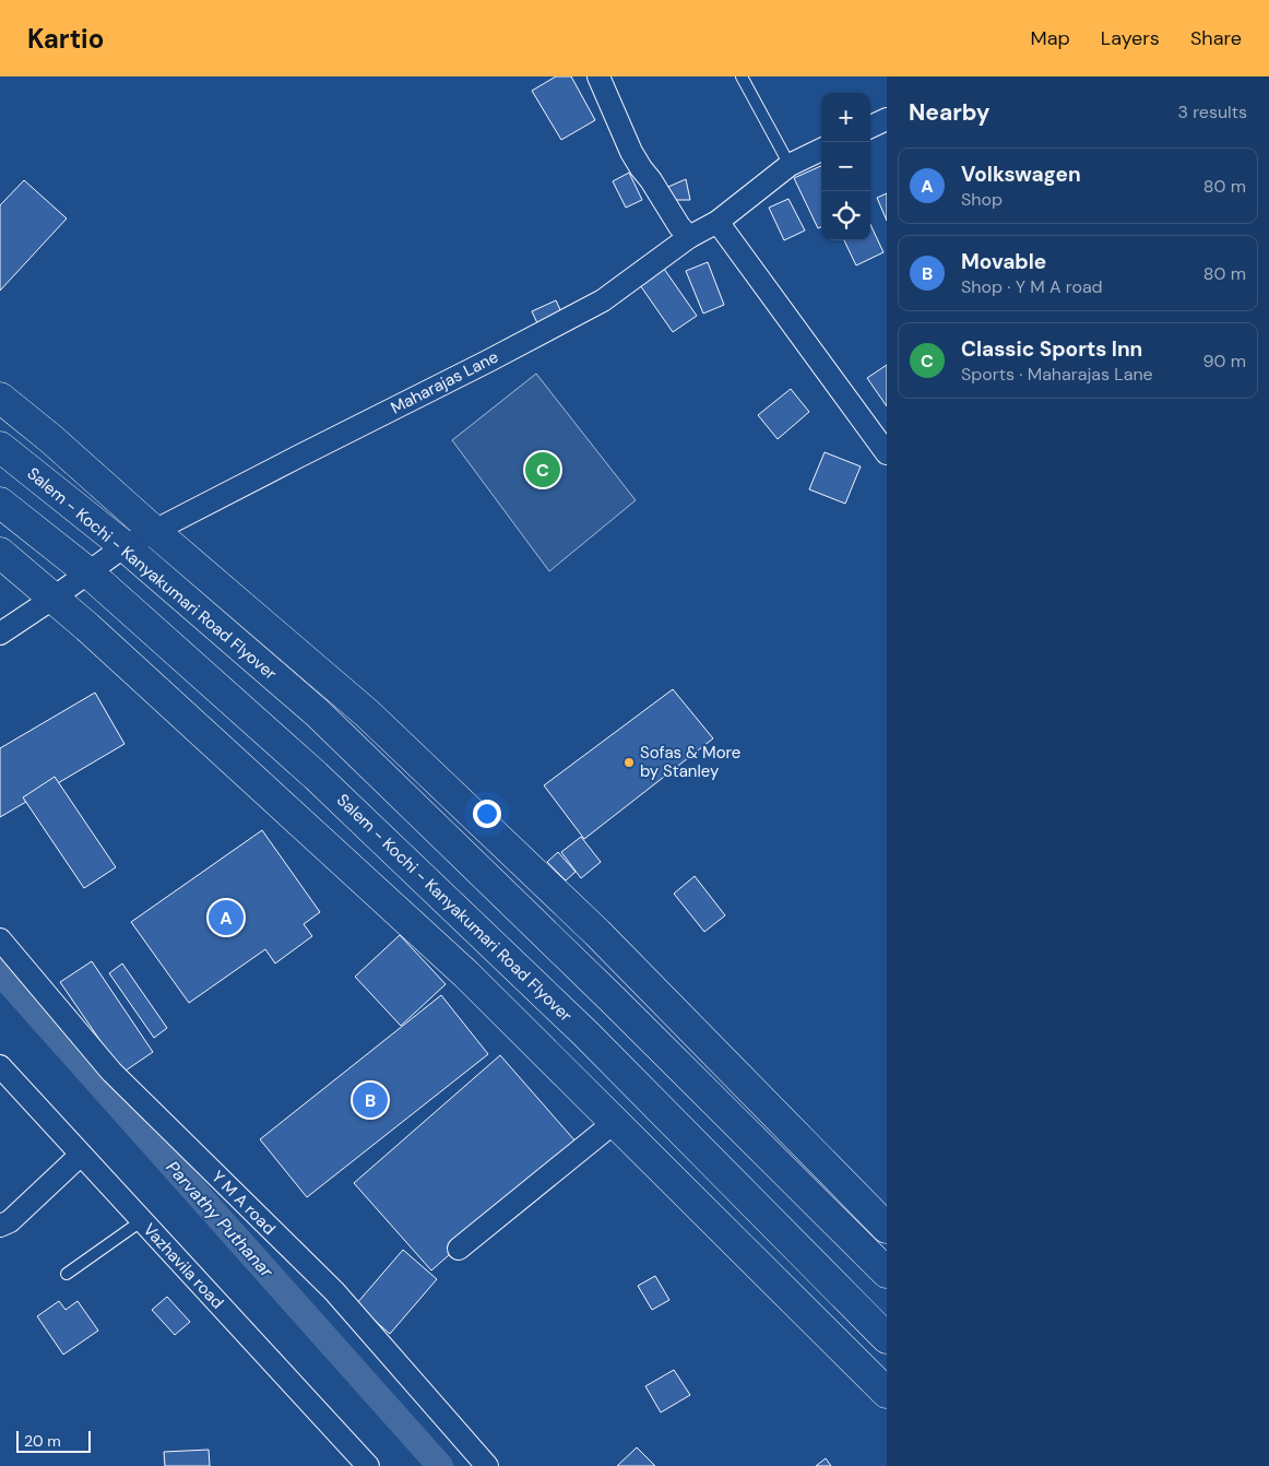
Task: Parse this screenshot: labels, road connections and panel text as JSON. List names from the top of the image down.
{
  "streets": {
    "main road": ["Salem - Kochi - Kanyakumari Road Flyover"],
    "street": ["Maharajas Lane", "Y M A road", "Vazhavila road"]
  },
  "crossings": [
    ["Maharajas Lane", "Salem - Kochi - Kanyakumari Road Flyover"]
  ],
  "water": ["Parvathy Puthanar"],
  "places": ["Sofas & More by Stanley"],
  "scale_bar": "20 m",
  "page": {
    "header": "Kartio",
    "nav": ["Map", "Layers", "Share"],
    "heading": ["Nearby", "3 results"],
    "map_buttons": ["+", "−"],
    "list": [
      {
        "mark": "A",
        "name": "Volkswagen",
        "note": "Shop",
        "value": "80 m"
      },
      {
        "mark": "B",
        "name": "Movable",
        "note": "Shop · Y M A road",
        "value": "80 m"
      },
      {
        "mark": "C",
        "name": "Classic Sports Inn",
        "note": "Sports · Maharajas Lane",
        "value": "90 m"
      }
    ],
    "pins": ["C", "A", "B"],
    "scale": "20 m"
  }
}
